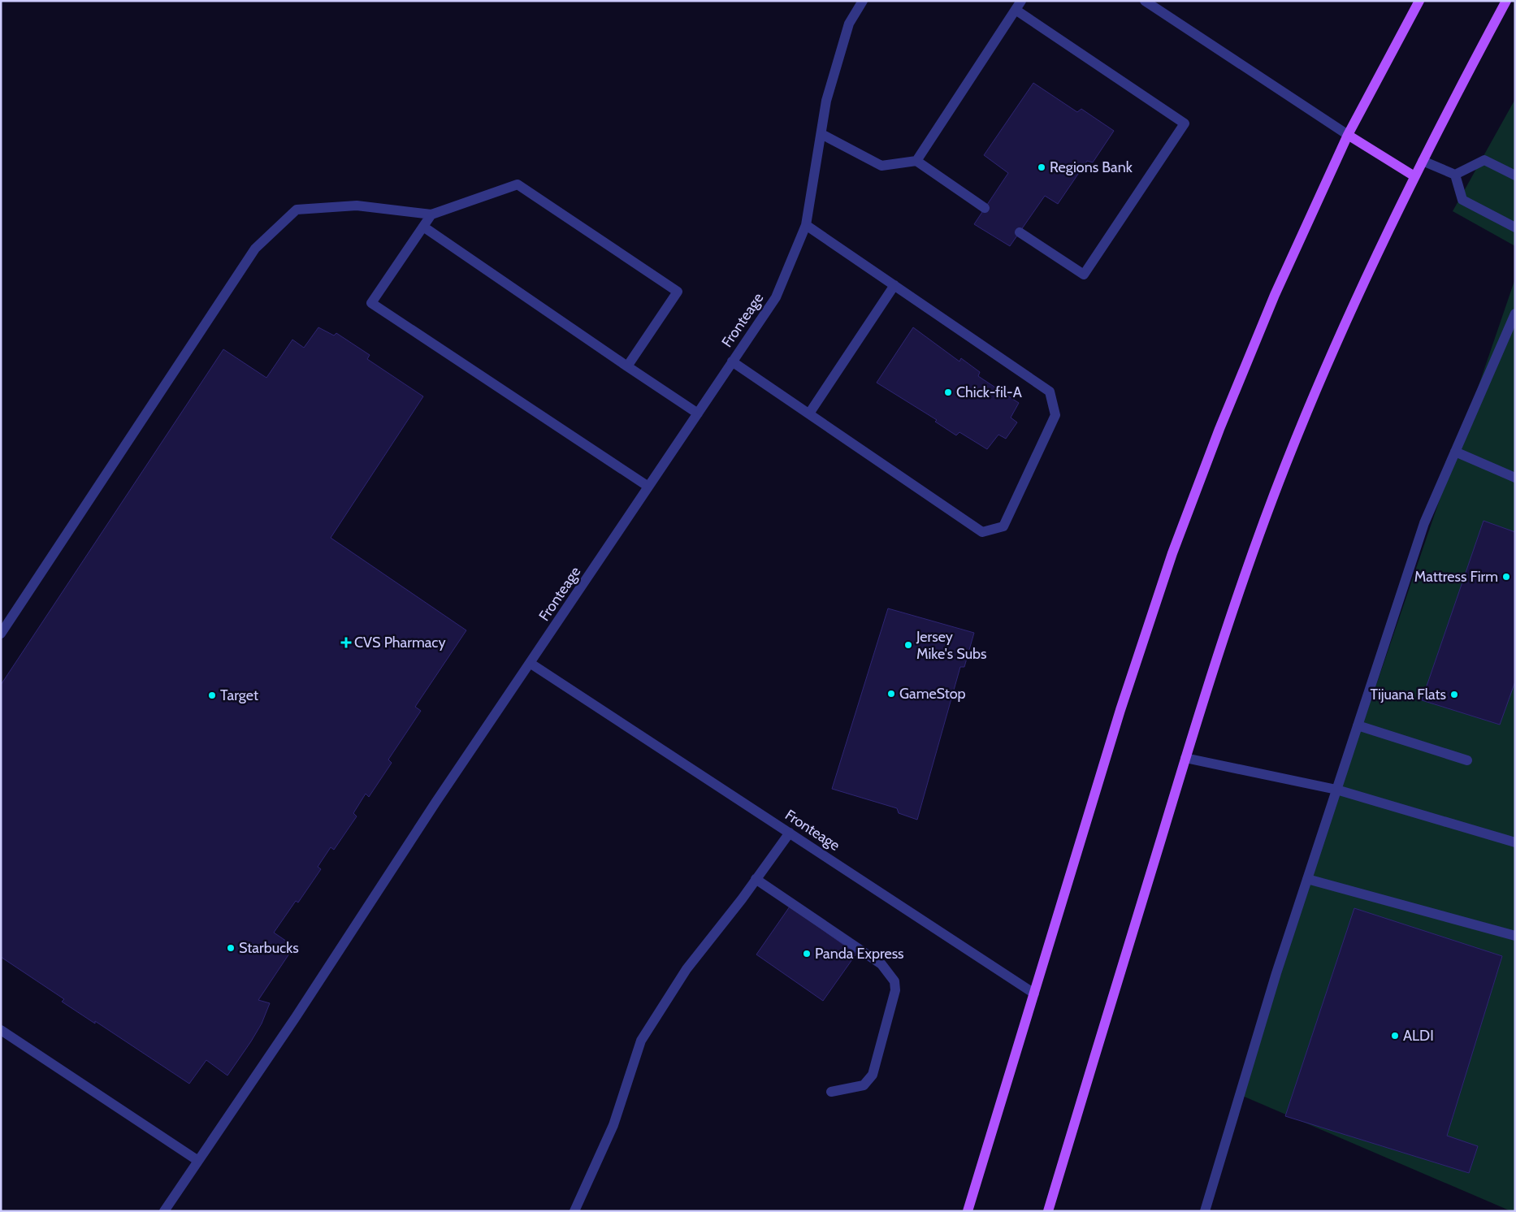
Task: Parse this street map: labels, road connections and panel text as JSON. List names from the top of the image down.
{
  "streets": {
    "lane": ["Fronteage"]
  },
  "places": {
    "other": [
      "Regions Bank",
      "Chick-fil-A",
      "Mattress Firm",
      "Jersey Mike's Subs",
      "GameStop",
      "Tijuana Flats",
      "Target",
      "Starbucks",
      "Panda Express",
      "ALDI"
    ],
    "health": ["CVS Pharmacy"]
  }
}
